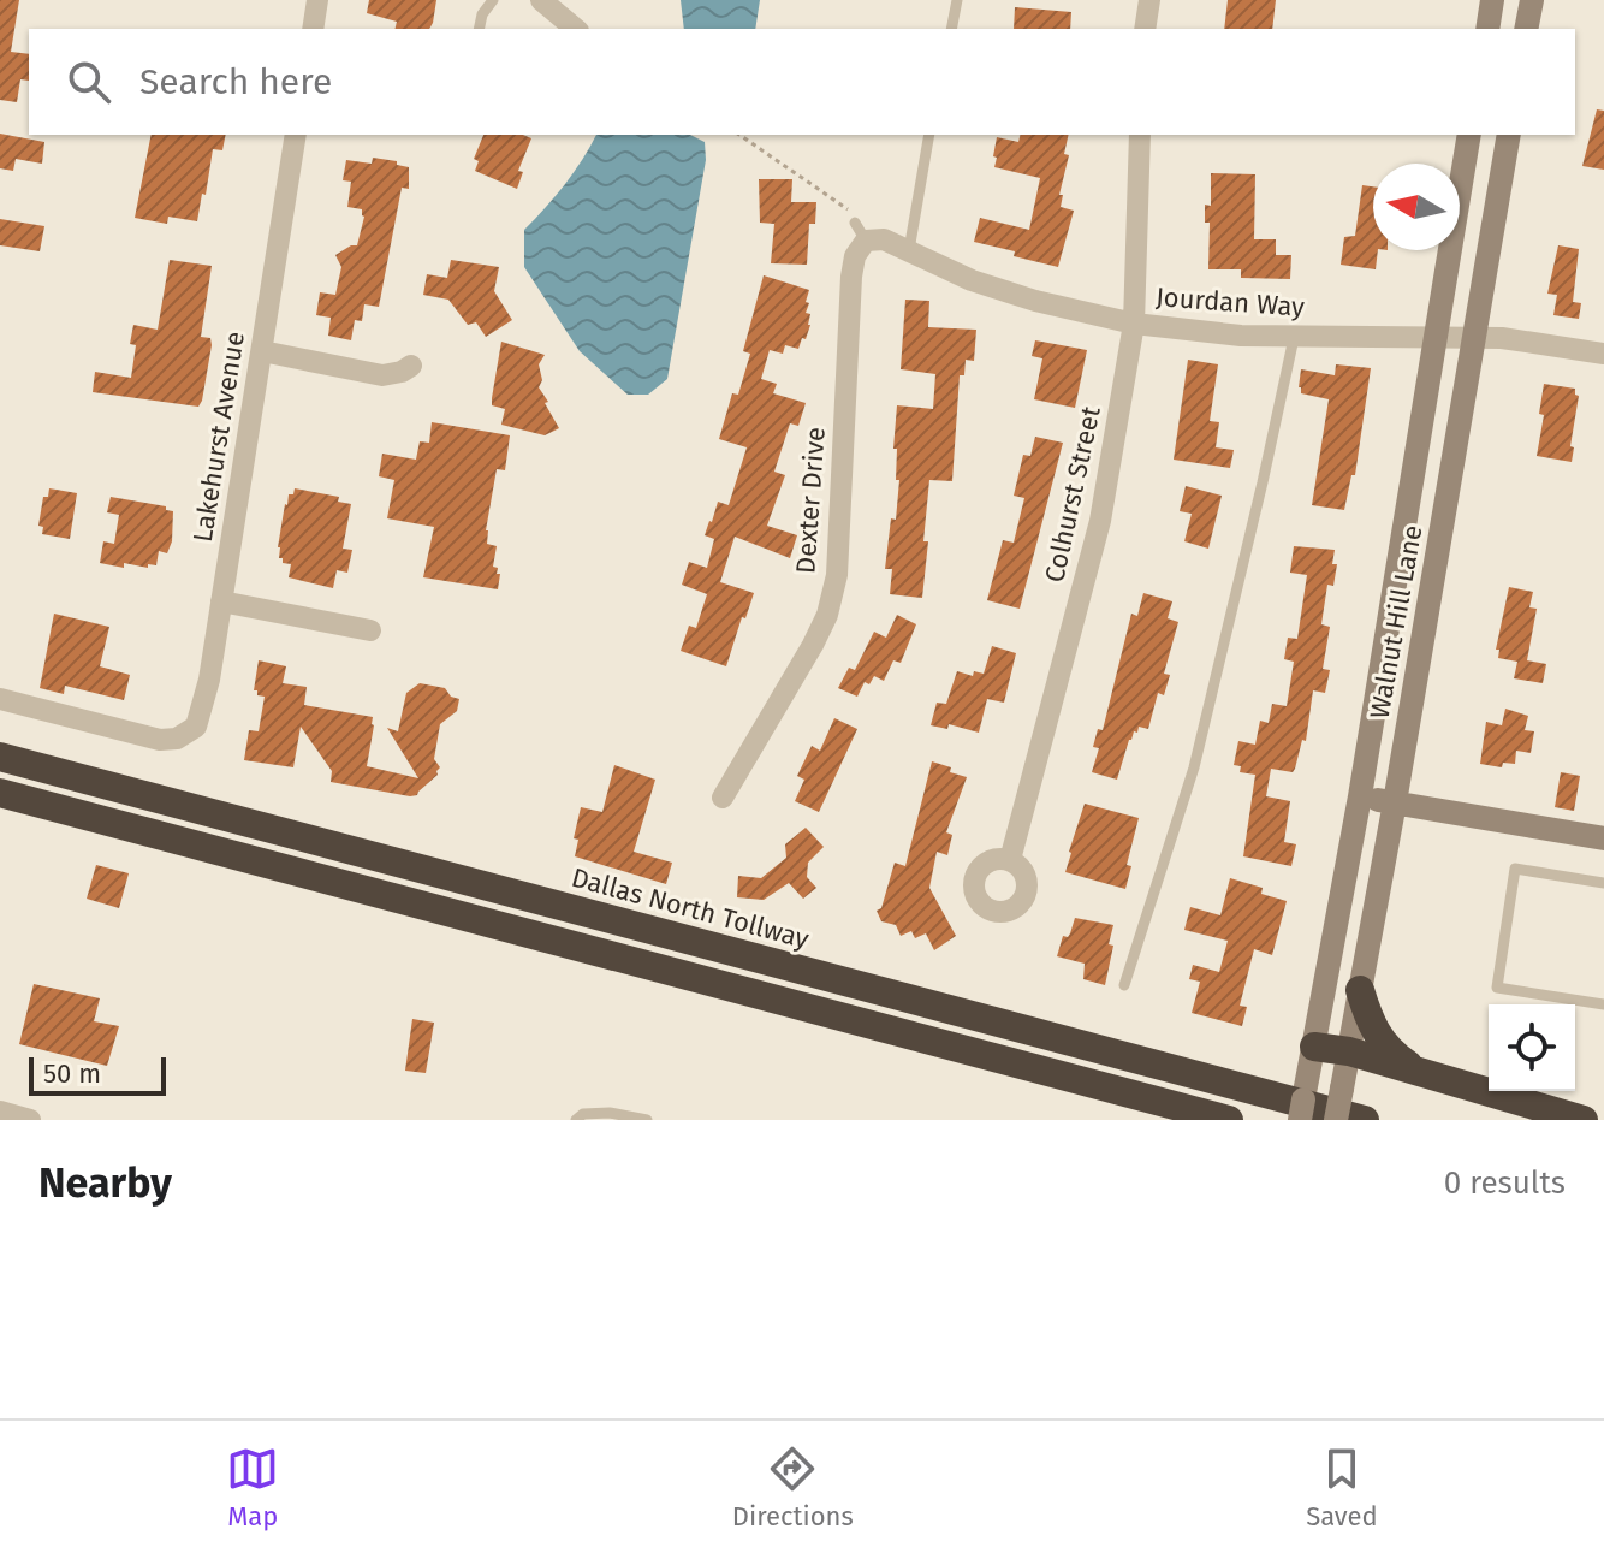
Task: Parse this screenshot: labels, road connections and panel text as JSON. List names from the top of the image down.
{
  "streets": {
    "highway": ["Dallas North Tollway"],
    "main road": ["Walnut Hill Lane"],
    "street": [
      "Jourdan Way",
      "Lakehurst Avenue",
      "Colhurst Street",
      "Dexter Drive"
    ]
  },
  "crossings": [
    ["Jourdan Way", "Colhurst Street"],
    ["Jourdan Way", "Dexter Drive"],
    ["Jourdan Way", "Walnut Hill Lane"]
  ],
  "scale_bar": "50 m",
  "north": "left",
  "page": {
    "search": "Search here",
    "scale": "50 m",
    "heading": ["Nearby", "0 results"],
    "nav": ["Map", "Directions", "Saved"]
  }
}
